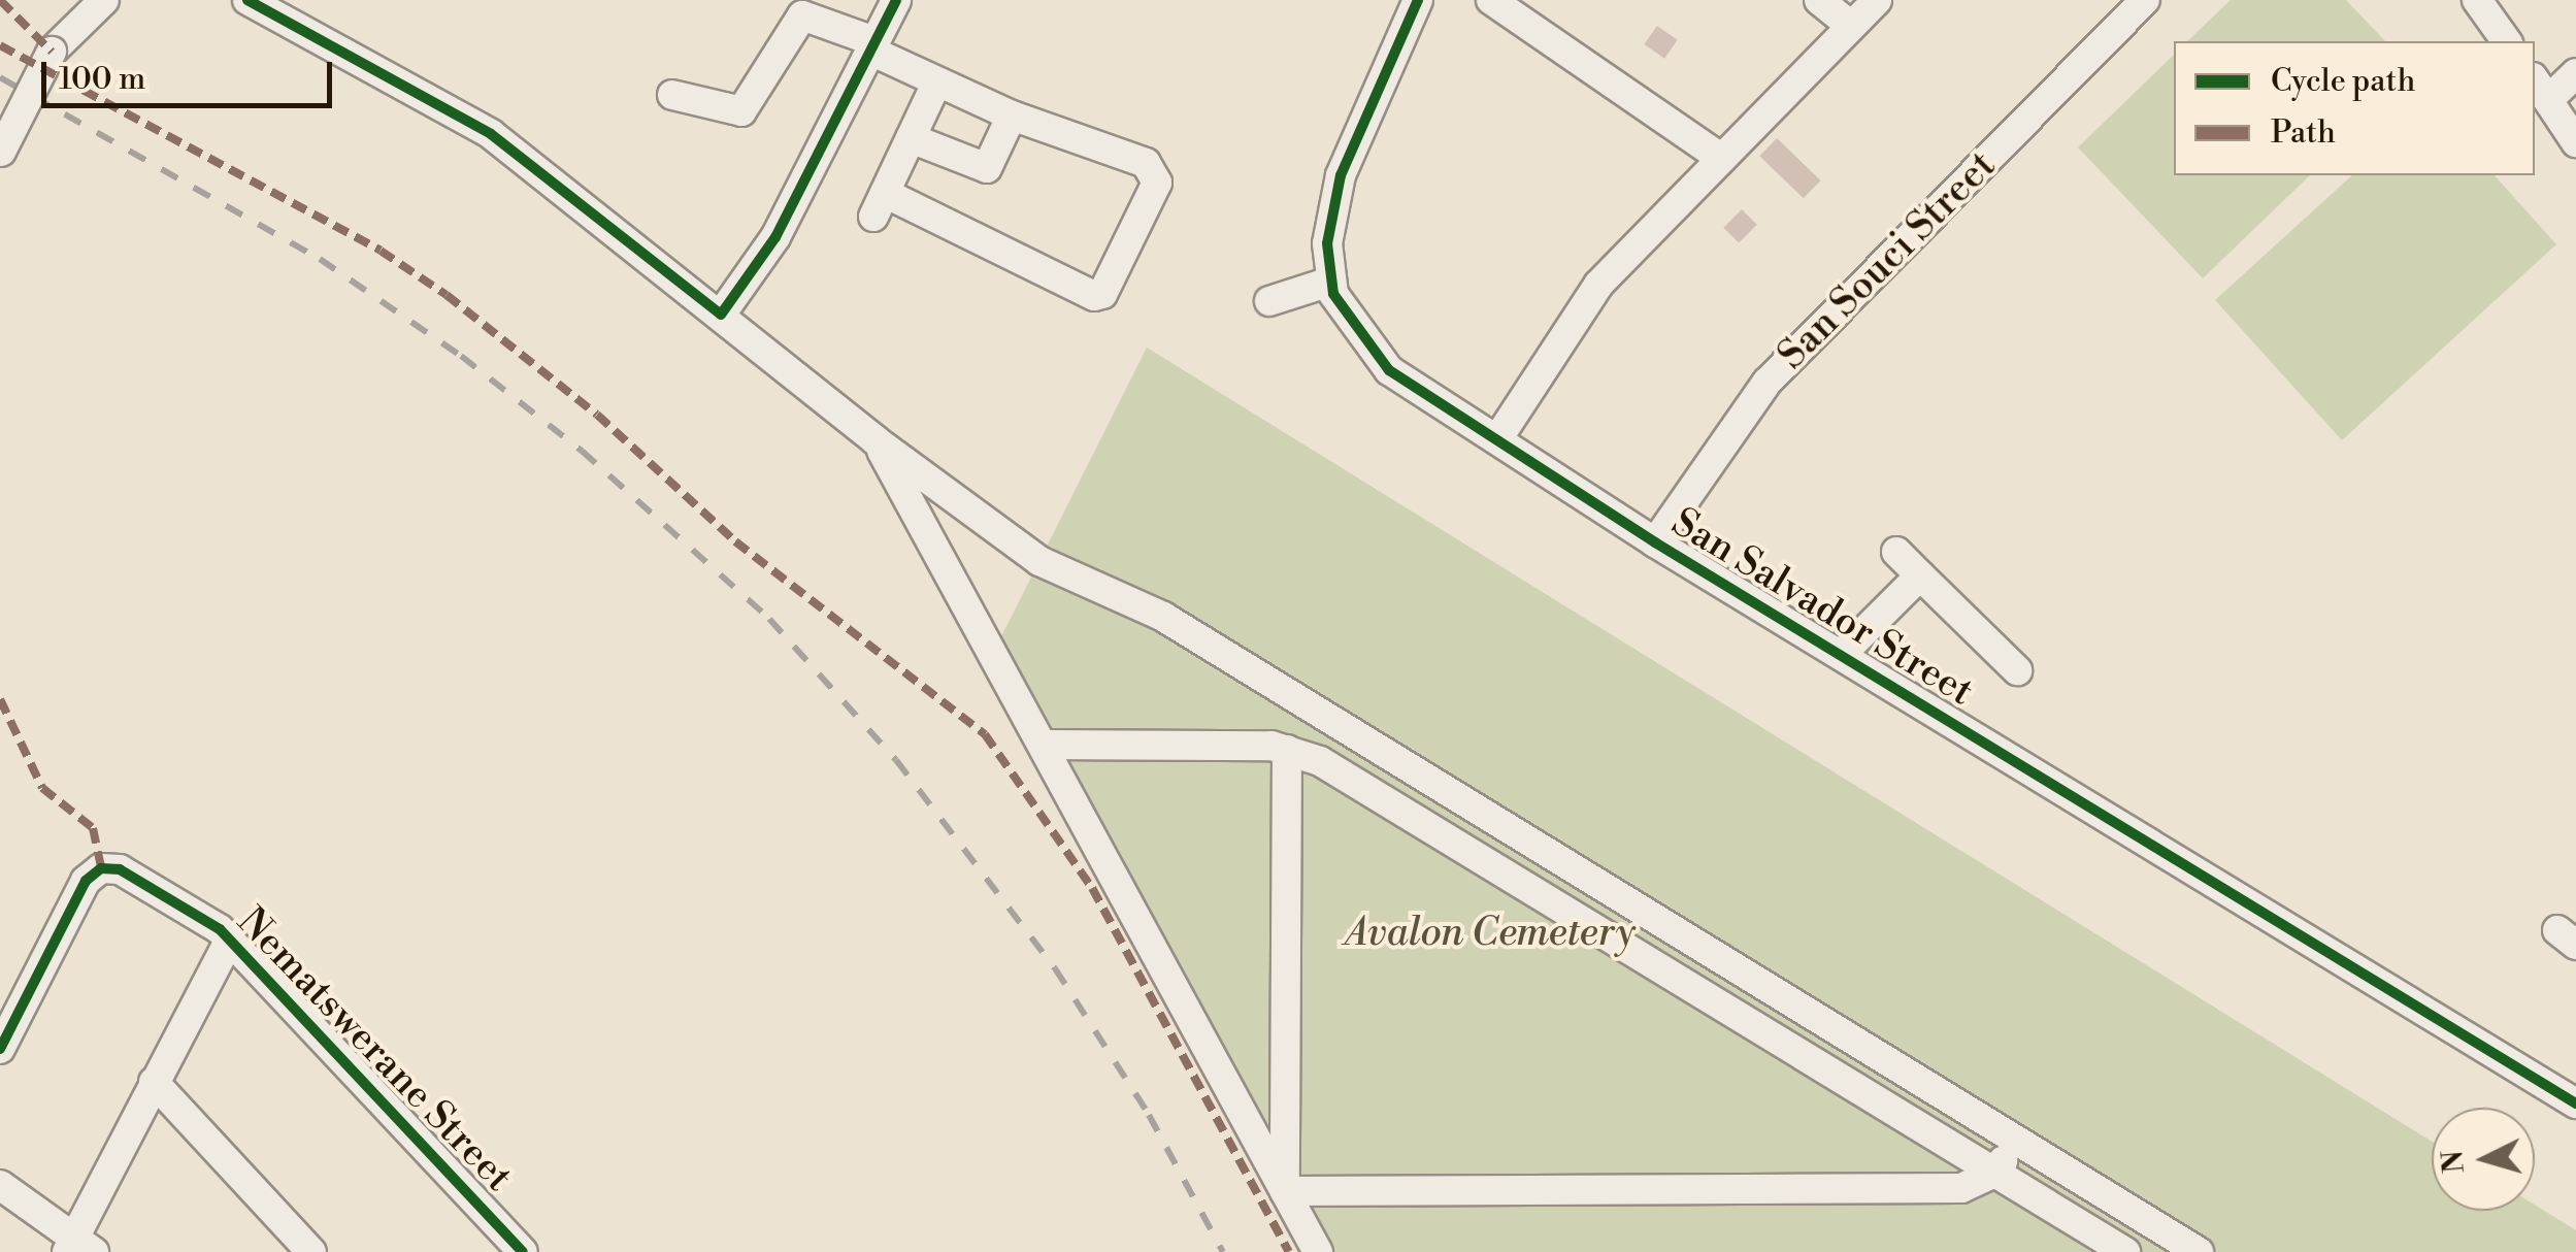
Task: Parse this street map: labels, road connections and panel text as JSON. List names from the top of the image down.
{
  "streets": {
    "street": ["San Souci Street", "San Salvador Street", "Nematswerane Street"]
  },
  "crossings": [
    ["San Souci Street", "San Salvador Street"]
  ],
  "parks": ["Avalon Cemetery"],
  "legend": ["Cycle path", "Path"],
  "scale_bar": "100 m",
  "north": "left"
}
